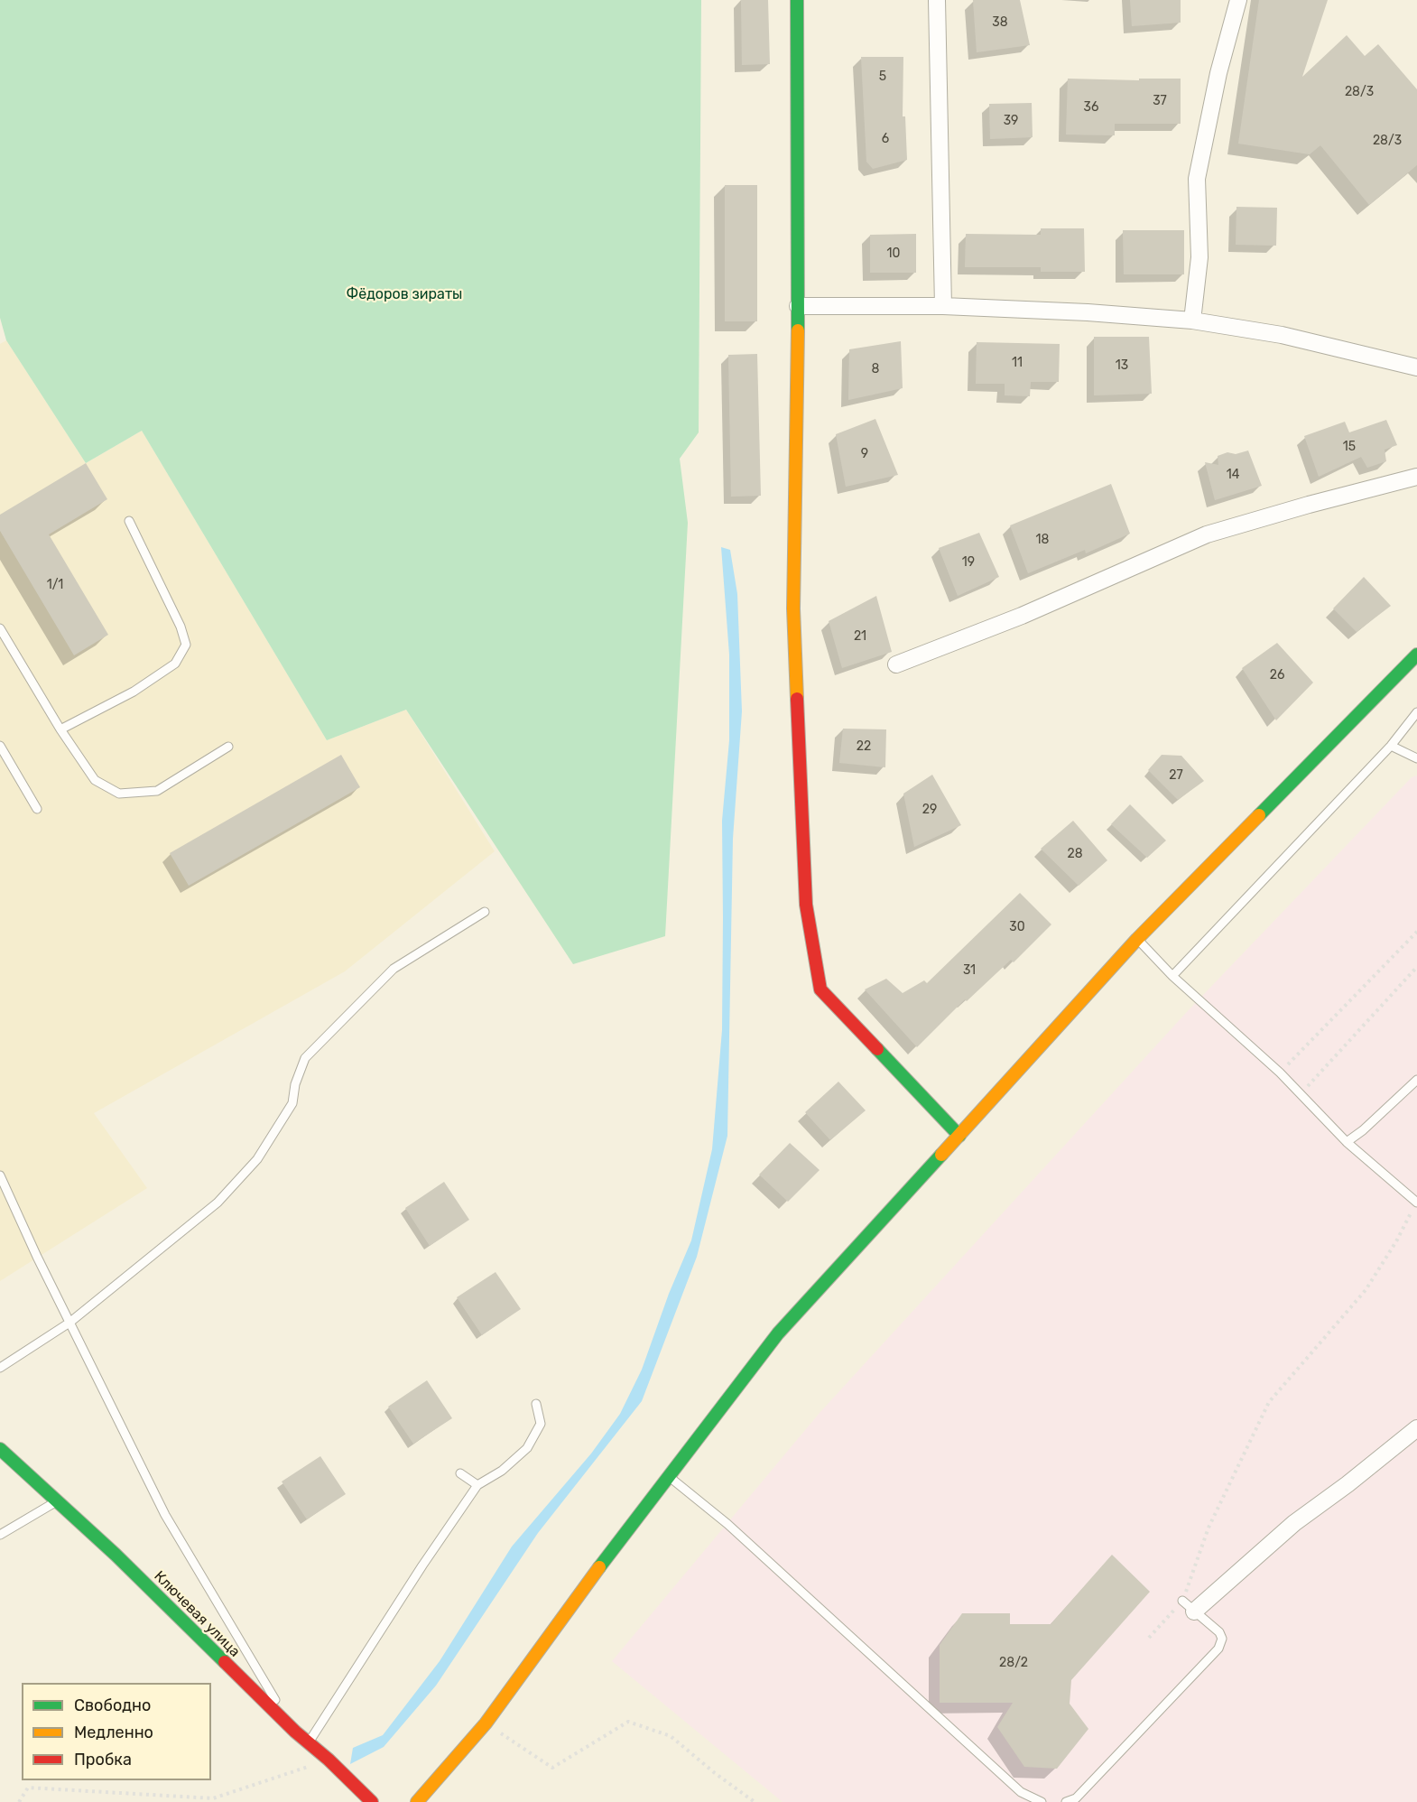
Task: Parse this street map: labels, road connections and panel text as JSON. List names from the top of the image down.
{
  "streets": {
    "street": ["Ключевая улица"]
  },
  "parks": ["Фёдоров зираты"],
  "house_numbers": [
    "38",
    "5",
    "28/3",
    "37",
    "36",
    "39",
    "6",
    "28/3",
    "10",
    "11",
    "13",
    "8",
    "15",
    "9",
    "14",
    "18",
    "19",
    "1/1",
    "21",
    "26",
    "22",
    "27",
    "29",
    "28",
    "30",
    "31",
    "28/2"
  ],
  "legend": ["Свободно", "Медленно", "Пробка"]
}
